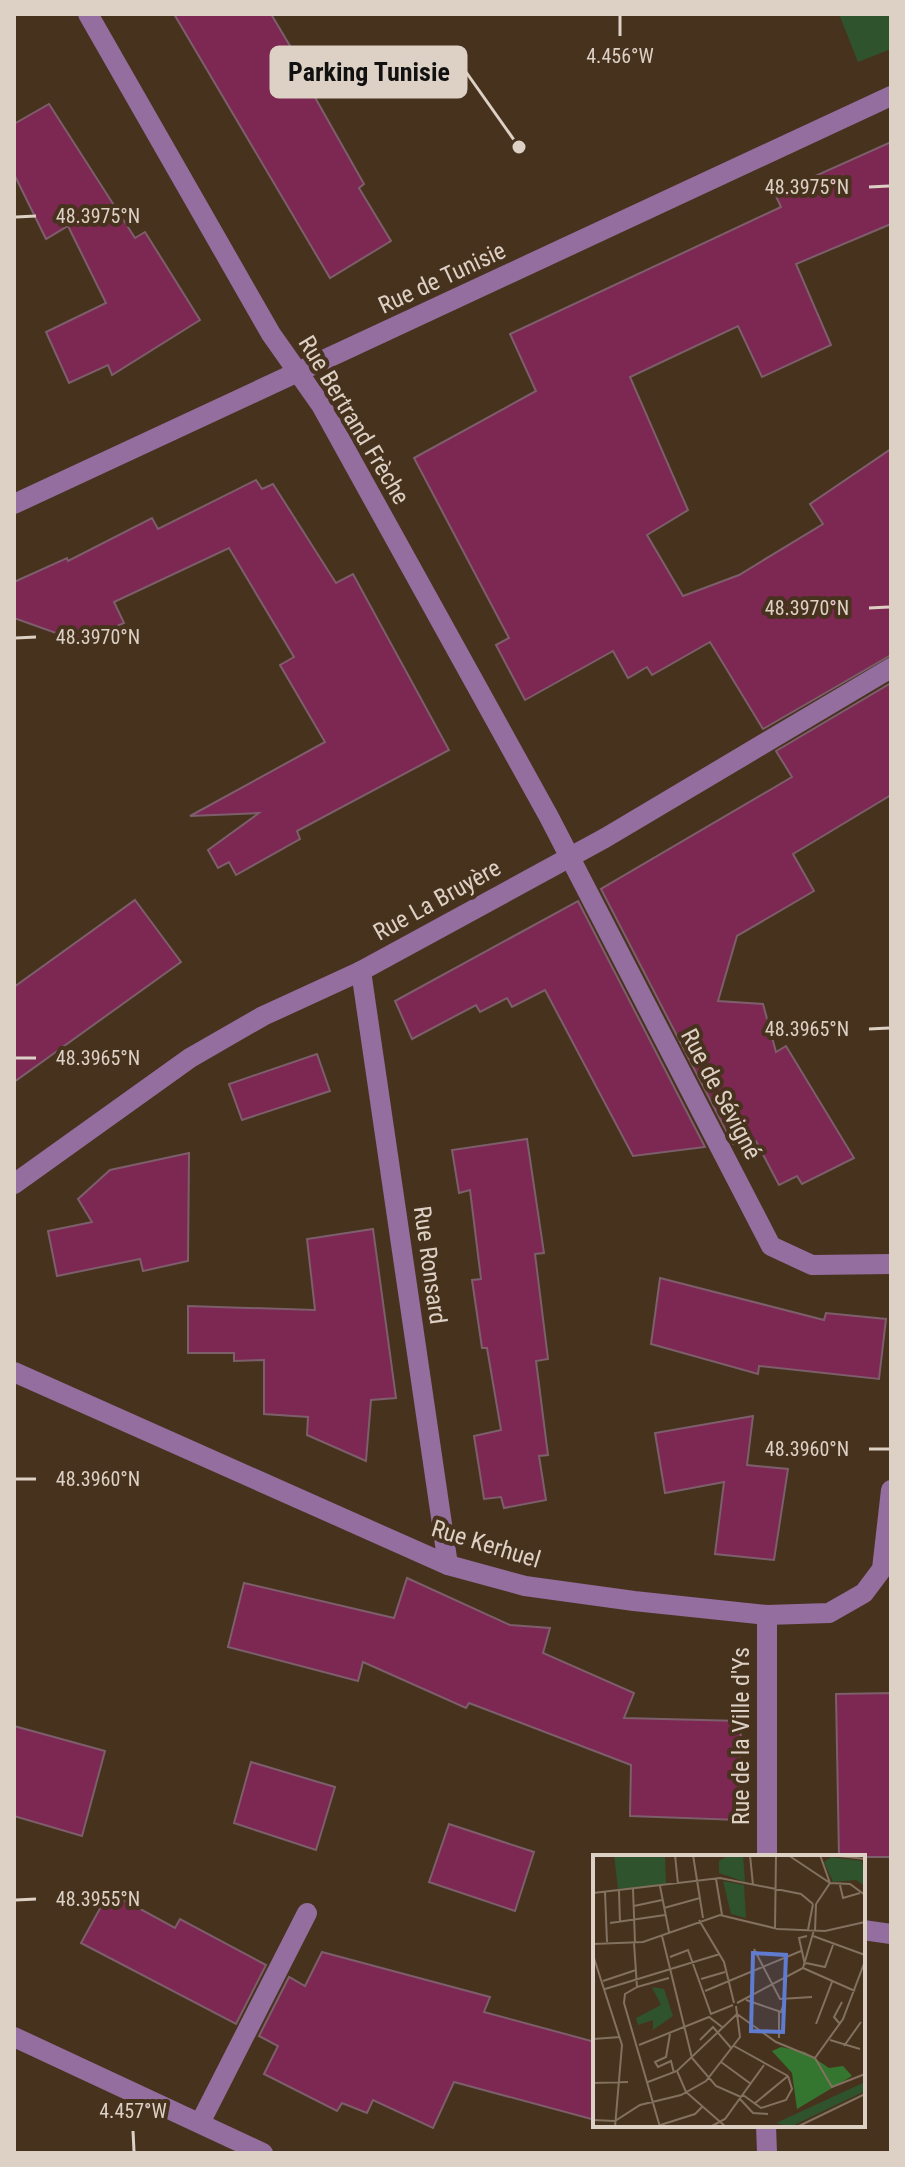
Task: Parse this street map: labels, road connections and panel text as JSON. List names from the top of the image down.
{
  "streets": {
    "street": [
      "Rue de Tunisie",
      "Rue Bertrand Frèche",
      "Rue La Bruyère",
      "Rue de Sévigné",
      "Rue Ronsard",
      "Rue Kerhuel",
      "Rue de la Ville d'Ys"
    ]
  },
  "crossings": [
    ["Rue de Tunisie", "Rue Bertrand Frèche"],
    ["Rue Bertrand Frèche", "Rue La Bruyère"],
    ["Rue Bertrand Frèche", "Rue de Sévigné"],
    ["Rue La Bruyère", "Rue de Sévigné"],
    ["Rue La Bruyère", "Rue Ronsard"],
    ["Rue Ronsard", "Rue Kerhuel"],
    ["Rue Kerhuel", "Rue de la Ville d'Ys"]
  ],
  "places": ["Parking Tunisie"],
  "coordinates": [
    "4.456°W",
    "48.3975°N",
    "48.3970°N",
    "48.3965°N",
    "48.3960°N",
    "48.3955°N",
    "4.457°W"
  ]
}
